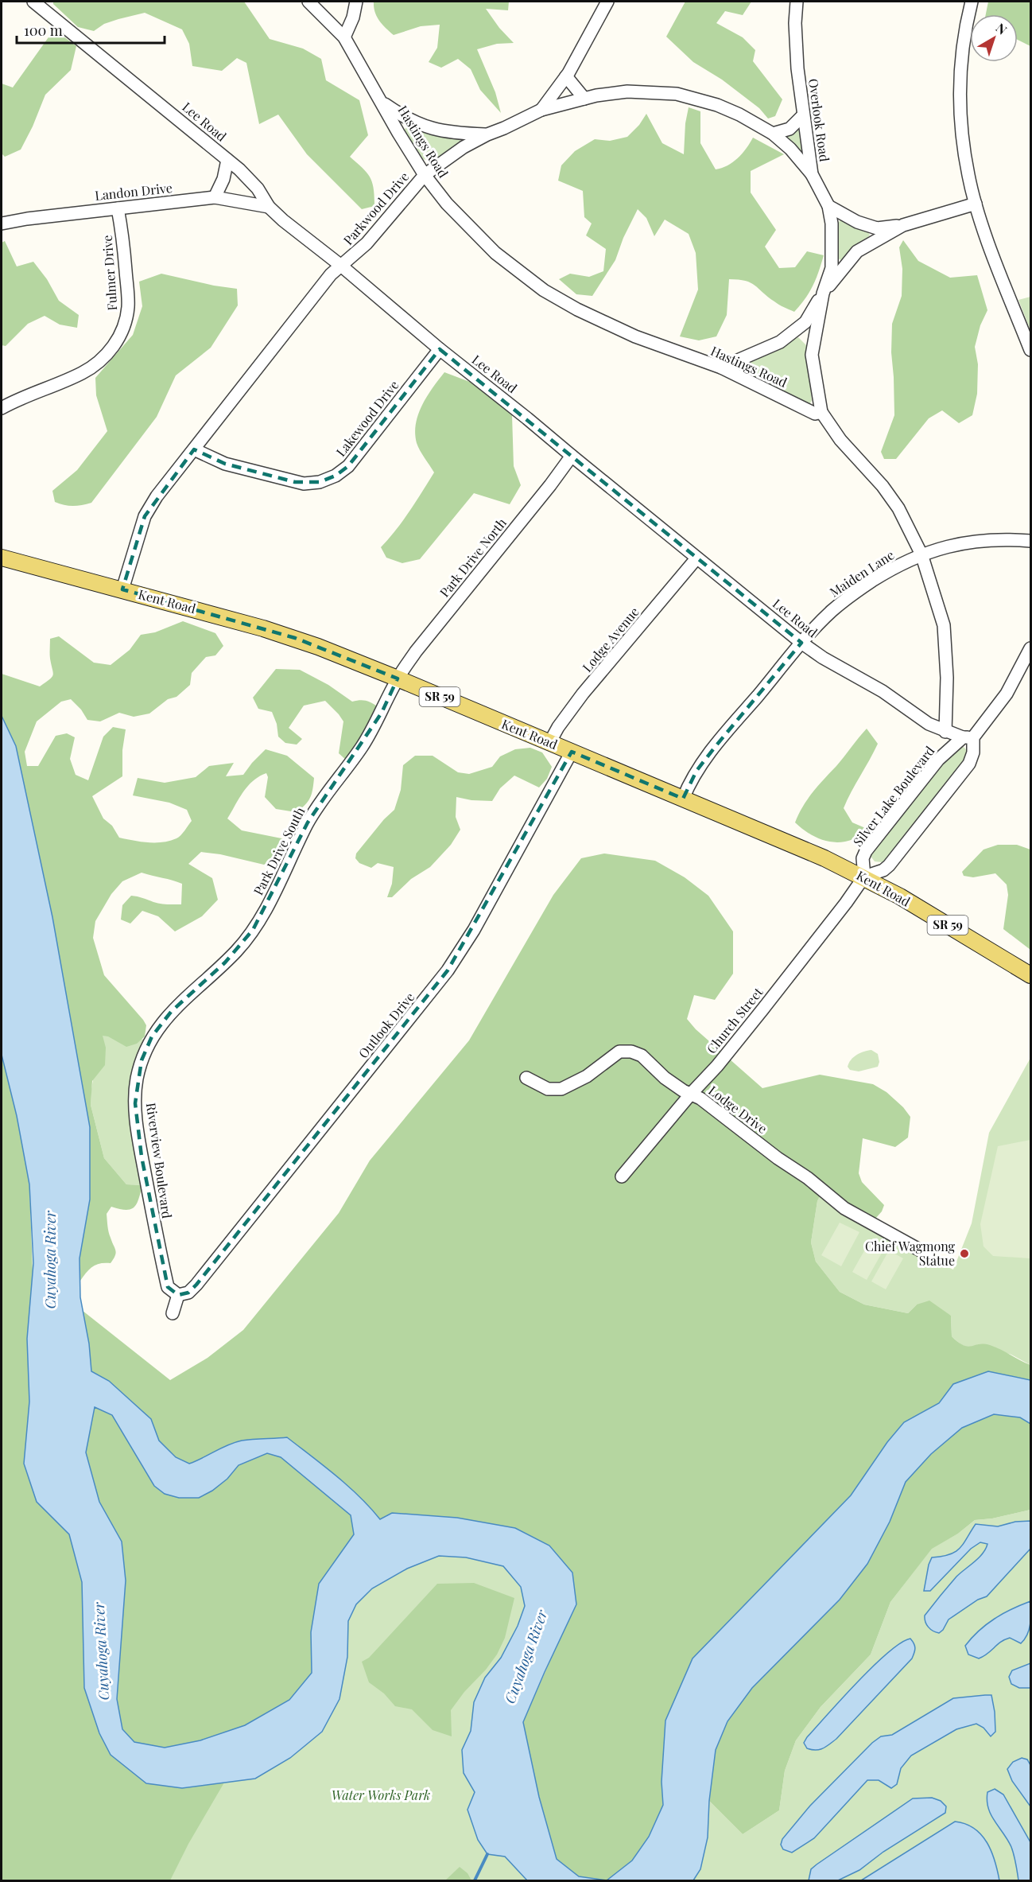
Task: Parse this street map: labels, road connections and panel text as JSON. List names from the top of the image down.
{
  "streets": {
    "main road": ["Kent Road", "SR 59"],
    "street": [
      "Overlook Road",
      "Lee Road",
      "Hastings Road",
      "Landon Drive",
      "Parkwood Drive",
      "Fulmer Drive",
      "Lakewood Drive",
      "Park Drive North",
      "Maiden Lane",
      "Lodge Avenue",
      "Silver Lake Boulevard",
      "Park Drive South",
      "Church Street",
      "Outlook Drive",
      "Lodge Drive",
      "Riverview Boulevard"
    ]
  },
  "crossings": [
    ["Overlook Road", "Parkwood Drive"],
    ["Lee Road", "Landon Drive"],
    ["Lee Road", "Parkwood Drive"],
    ["Lee Road", "Lakewood Drive"],
    ["Lee Road", "Park Drive North"],
    ["Lee Road", "Maiden Lane"],
    ["Lee Road", "Lodge Avenue"],
    ["Lee Road", "Silver Lake Boulevard"],
    ["Hastings Road", "Parkwood Drive"],
    ["Landon Drive", "Fulmer Drive"],
    ["Parkwood Drive", "Lakewood Drive"],
    ["Parkwood Drive", "Kent Road"],
    ["Park Drive North", "Kent Road"],
    ["Park Drive North", "Park Drive South"],
    ["Maiden Lane", "Kent Road"],
    ["Kent Road", "Lodge Avenue"],
    ["Kent Road", "Silver Lake Boulevard"],
    ["Kent Road", "Park Drive South"],
    ["Kent Road", "Church Street"],
    ["Kent Road", "Outlook Drive"],
    ["Silver Lake Boulevard", "Church Street"],
    ["Park Drive South", "Riverview Boulevard"],
    ["Church Street", "Lodge Drive"],
    ["Outlook Drive", "Riverview Boulevard"]
  ],
  "water": ["Cuyahoga River"],
  "parks": ["Water Works Park"],
  "places": ["Chief Wagmong Statue"],
  "scale_bar": "100 m",
  "north": "top right"
}
